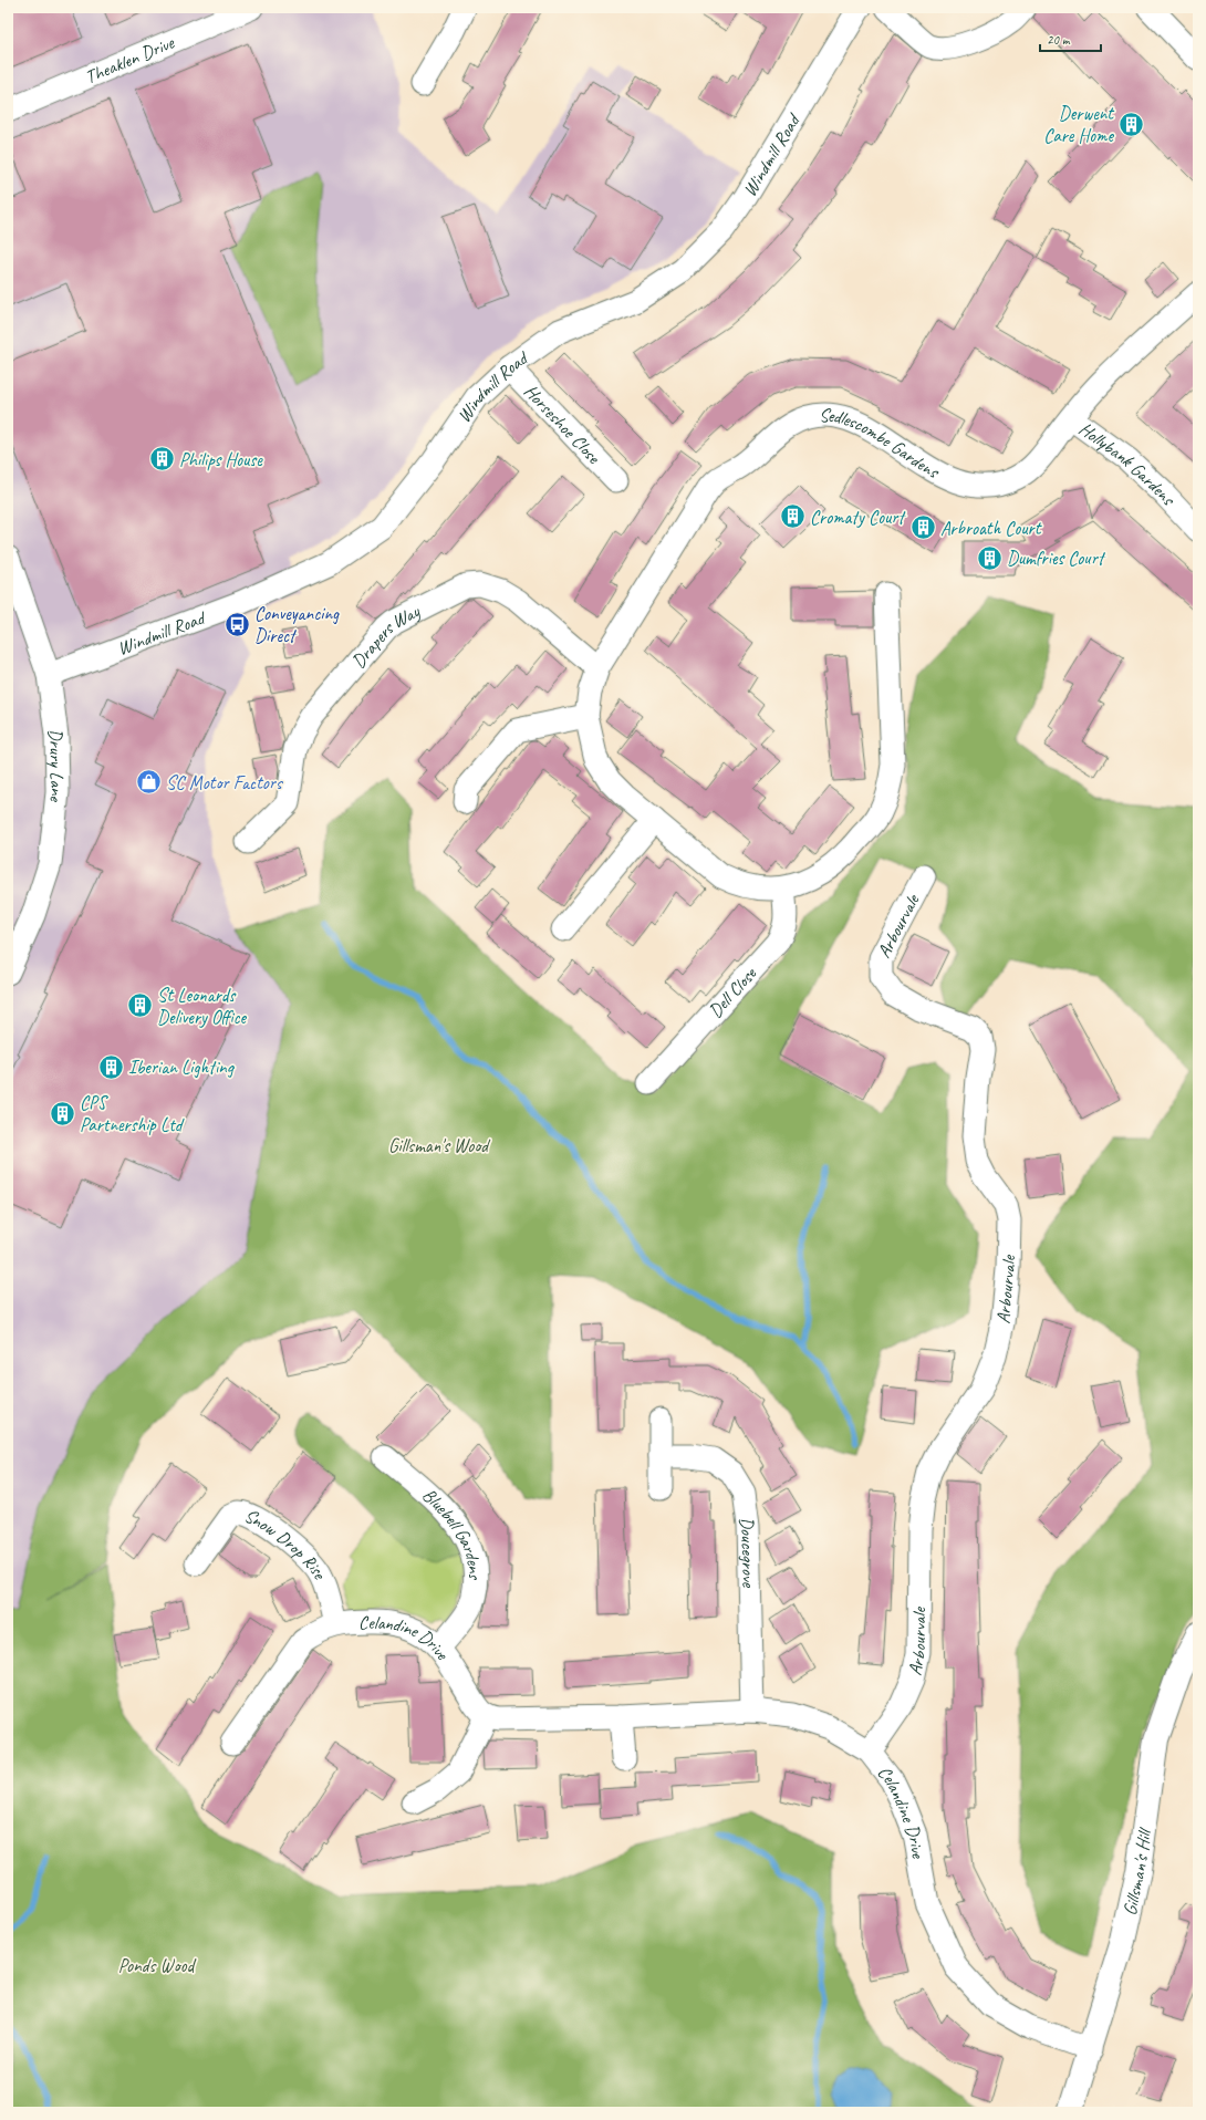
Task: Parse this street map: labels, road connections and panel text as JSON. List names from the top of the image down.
{
  "streets": {
    "street": [
      "Theaklen Drive",
      "Windmill Road",
      "Horseshoe Close",
      "Sedlescombe Gardens",
      "Hollybank Gardens",
      "Drapers Way",
      "Drury Lane",
      "Arbourvale",
      "Dell Close",
      "Bluebell Gardens",
      "Snow Drop Rise",
      "Doucegrove",
      "Celandine Drive",
      "Gillsman's Hill"
    ]
  },
  "crossings": [
    ["Windmill Road", "Horseshoe Close"],
    ["Windmill Road", "Drury Lane"],
    ["Sedlescombe Gardens", "Hollybank Gardens"],
    ["Sedlescombe Gardens", "Drapers Way"],
    ["Sedlescombe Gardens", "Dell Close"],
    ["Arbourvale", "Celandine Drive"],
    ["Bluebell Gardens", "Celandine Drive"],
    ["Snow Drop Rise", "Celandine Drive"],
    ["Doucegrove", "Celandine Drive"],
    ["Celandine Drive", "Gillsman's Hill"]
  ],
  "parks": ["Gillsman's Wood", "Ponds Wood"],
  "places": {
    "building": [
      "Derwent Care Home",
      "Philips House",
      "Cromaty Court",
      "Arbroath Court",
      "Dumfries Court",
      "St Leonards Delivery Office",
      "Iberian Lighting",
      "CPS Partnership Ltd"
    ],
    "bus stop": ["Conveyancing Direct"],
    "shop": ["SC Motor Factors"]
  },
  "scale_bar": "20 m"
}
